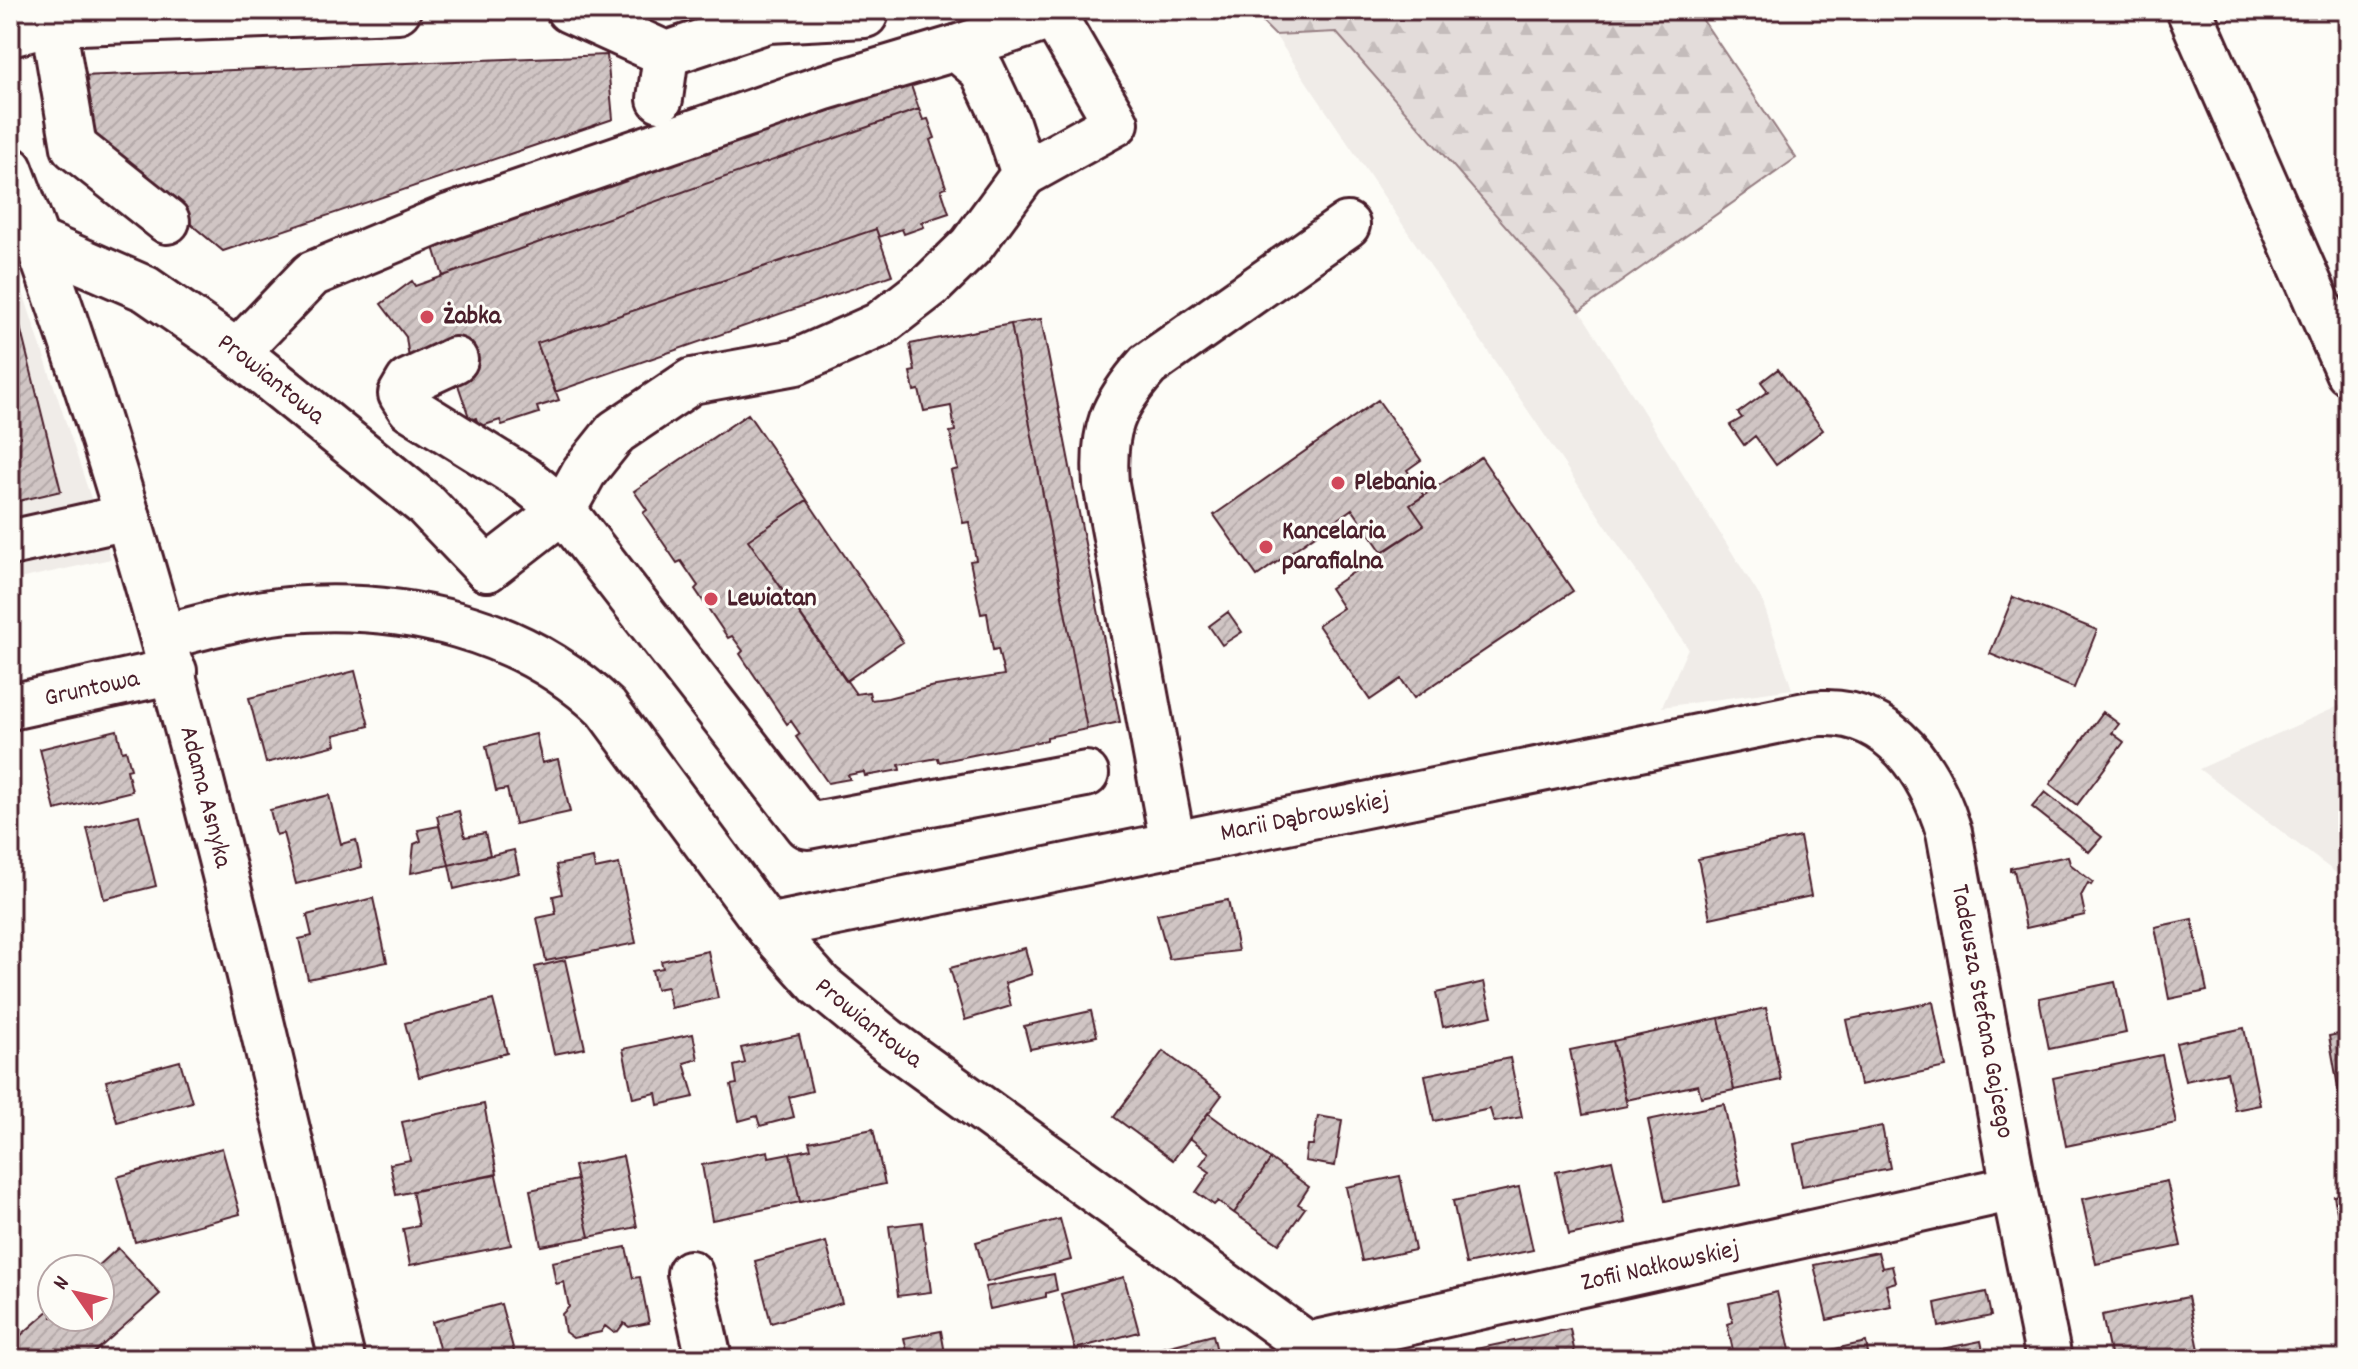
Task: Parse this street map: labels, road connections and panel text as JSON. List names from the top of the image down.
{
  "streets": {
    "street": [
      "Prowiantowa",
      "Gruntowa",
      "Adama Asnyka",
      "Marii Dąbrowskiej",
      "Tadeusza Stefana Gajcego",
      "Zofii Nałkowskiej"
    ]
  },
  "crossings": [
    ["Prowiantowa", "Gruntowa"],
    ["Prowiantowa", "Adama Asnyka"],
    ["Prowiantowa", "Marii Dąbrowskiej"],
    ["Prowiantowa", "Zofii Nałkowskiej"],
    ["Gruntowa", "Adama Asnyka"],
    ["Marii Dąbrowskiej", "Tadeusza Stefana Gajcego"],
    ["Tadeusza Stefana Gajcego", "Zofii Nałkowskiej"]
  ],
  "places": [
    "Żabka",
    "Plebania",
    "Kancelaria parafialna",
    "Lewiatan"
  ],
  "north": "top left"
}
